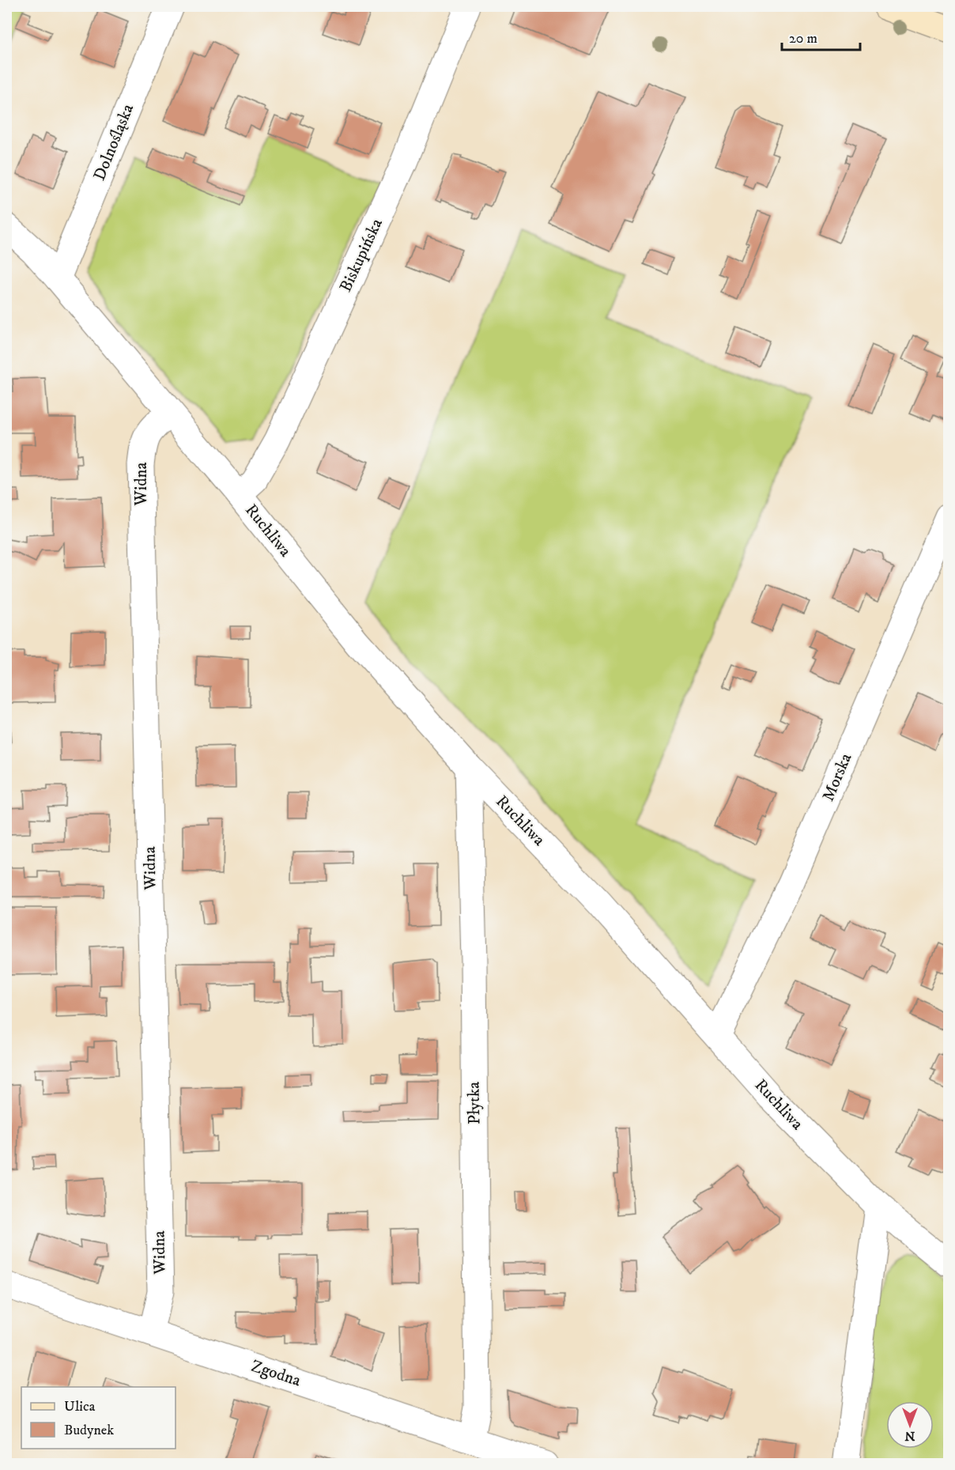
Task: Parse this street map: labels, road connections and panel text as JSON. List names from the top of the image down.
{
  "streets": {
    "street": [
      "Dolnośląska",
      "Biskupińska",
      "Widna",
      "Ruchliwa",
      "Morska",
      "Płytka",
      "Zgodna"
    ]
  },
  "crossings": [
    ["Dolnośląska", "Ruchliwa"],
    ["Biskupińska", "Ruchliwa"],
    ["Widna", "Ruchliwa"],
    ["Widna", "Zgodna"],
    ["Ruchliwa", "Morska"],
    ["Ruchliwa", "Płytka"],
    ["Płytka", "Zgodna"]
  ],
  "legend": ["Ulica", "Budynek"],
  "scale_bar": "20 m",
  "north": "bottom"
}
